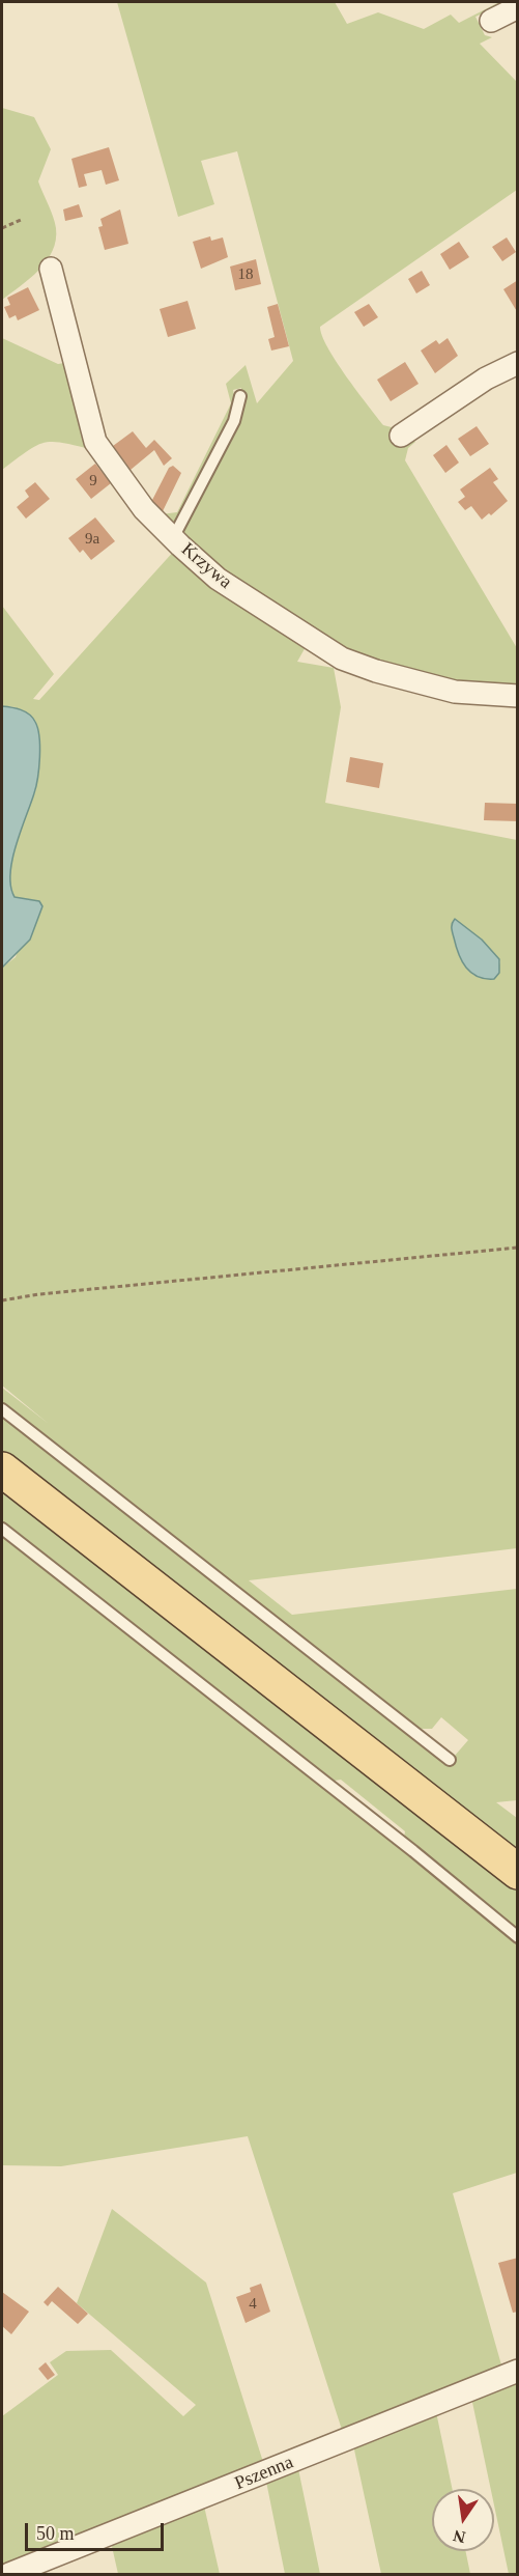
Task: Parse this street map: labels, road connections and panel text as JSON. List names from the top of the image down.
{
  "streets": {
    "street": ["Krzywa", "Pszenna"]
  },
  "house_numbers": [
    "18",
    "9",
    "9a",
    "4"
  ],
  "scale_bar": "50 m",
  "north": "bottom"
}
